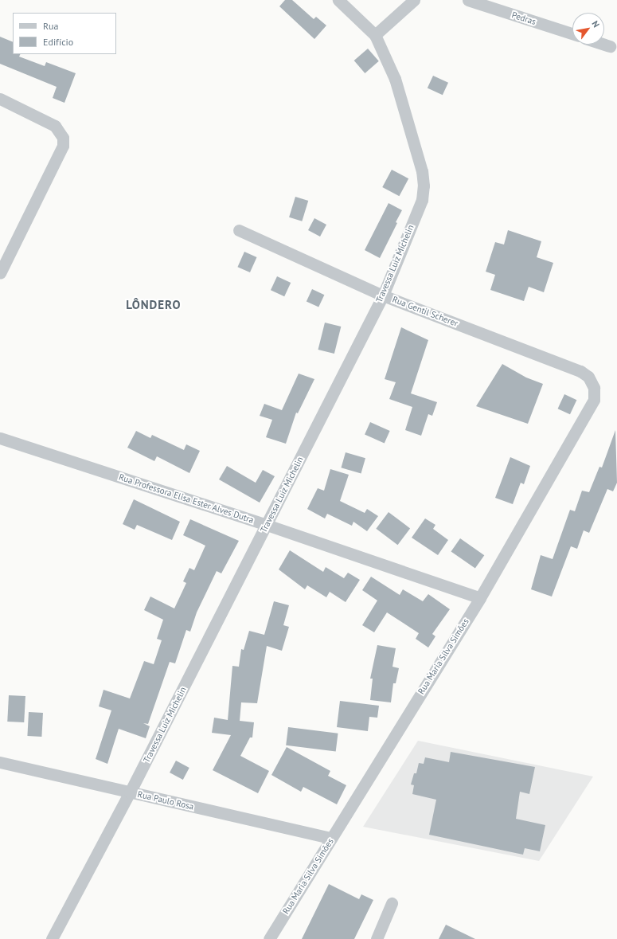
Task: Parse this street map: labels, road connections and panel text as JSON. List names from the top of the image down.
{
  "streets": {
    "street": [
      "Pedras",
      "Travessa Luiz Michelin",
      "Rua Gentil Scherer",
      "Rua Professora Elisa Ester Alves Dutra",
      "Rua Maria Silva Simões",
      "Rua Paulo Rosa"
    ]
  },
  "crossings": [
    ["Travessa Luiz Michelin", "Rua Gentil Scherer"],
    ["Travessa Luiz Michelin", "Rua Professora Elisa Ester Alves Dutra"],
    ["Travessa Luiz Michelin", "Rua Paulo Rosa"],
    ["Rua Gentil Scherer", "Rua Maria Silva Simões"],
    ["Rua Professora Elisa Ester Alves Dutra", "Rua Maria Silva Simões"],
    ["Rua Maria Silva Simões", "Rua Paulo Rosa"]
  ],
  "districts": ["LÔNDERO"],
  "legend": ["Rua", "Edifício"],
  "north": "top right"
}
